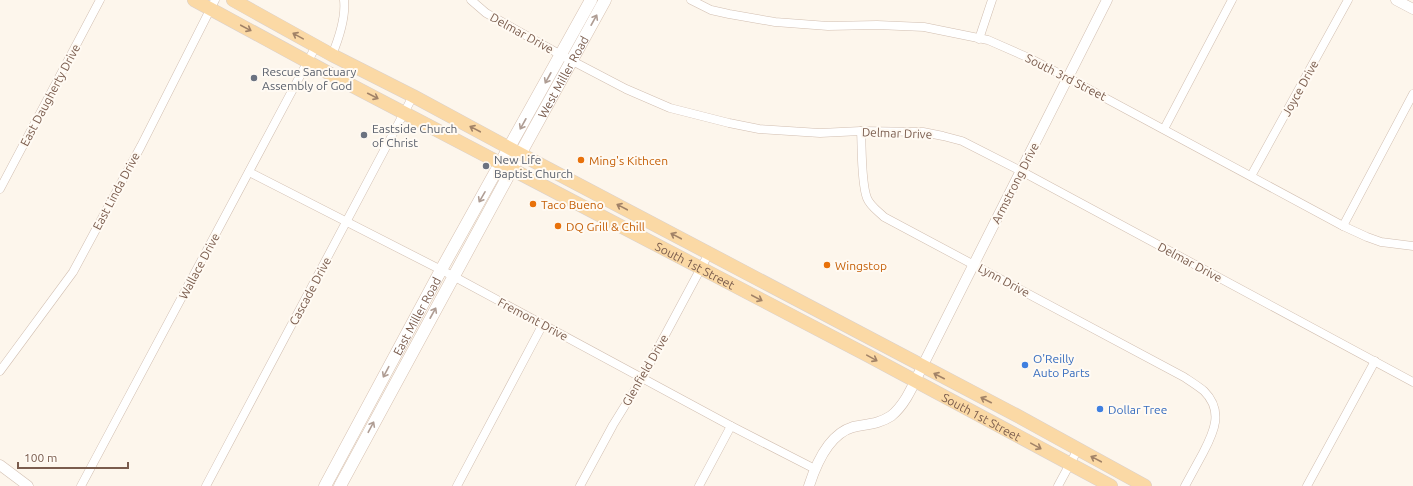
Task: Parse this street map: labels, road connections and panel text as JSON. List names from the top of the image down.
{
  "streets": {
    "main road": ["West Miller Road", "South 1st Street", "East Miller Road"],
    "street": [
      "Delmar Drive",
      "South 3rd Street",
      "Joyce Drive",
      "East Daugherty Drive",
      "Armstrong Drive",
      "East Linda Drive",
      "Wallace Drive",
      "Lynn Drive",
      "Cascade Drive",
      "Fremont Drive",
      "Glenfield Drive"
    ]
  },
  "crossings": [
    ["Delmar Drive", "West Miller Road"],
    ["Delmar Drive", "Armstrong Drive"],
    ["Delmar Drive", "Lynn Drive"],
    ["West Miller Road", "South 1st Street"],
    ["West Miller Road", "East Miller Road"],
    ["South 3rd Street", "Joyce Drive"],
    ["South 3rd Street", "Armstrong Drive"],
    ["Armstrong Drive", "South 1st Street"],
    ["Armstrong Drive", "Lynn Drive"],
    ["Armstrong Drive", "Fremont Drive"],
    ["East Linda Drive", "South 1st Street"],
    ["South 1st Street", "Wallace Drive"],
    ["South 1st Street", "Cascade Drive"],
    ["South 1st Street", "East Miller Road"],
    ["South 1st Street", "Glenfield Drive"],
    ["Wallace Drive", "Fremont Drive"],
    ["Cascade Drive", "Fremont Drive"],
    ["East Miller Road", "Fremont Drive"],
    ["Fremont Drive", "Glenfield Drive"]
  ],
  "places": [
    "Rescue Sanctuary Assembly of God",
    "Eastside Church of Christ",
    "Ming's Kithcen",
    "New Life Baptist Church",
    "Taco Bueno",
    "DQ Grill & Chill",
    "Wingstop",
    "O'Reilly Auto Parts",
    "Dollar Tree"
  ],
  "scale_bar": "100 m"
}
